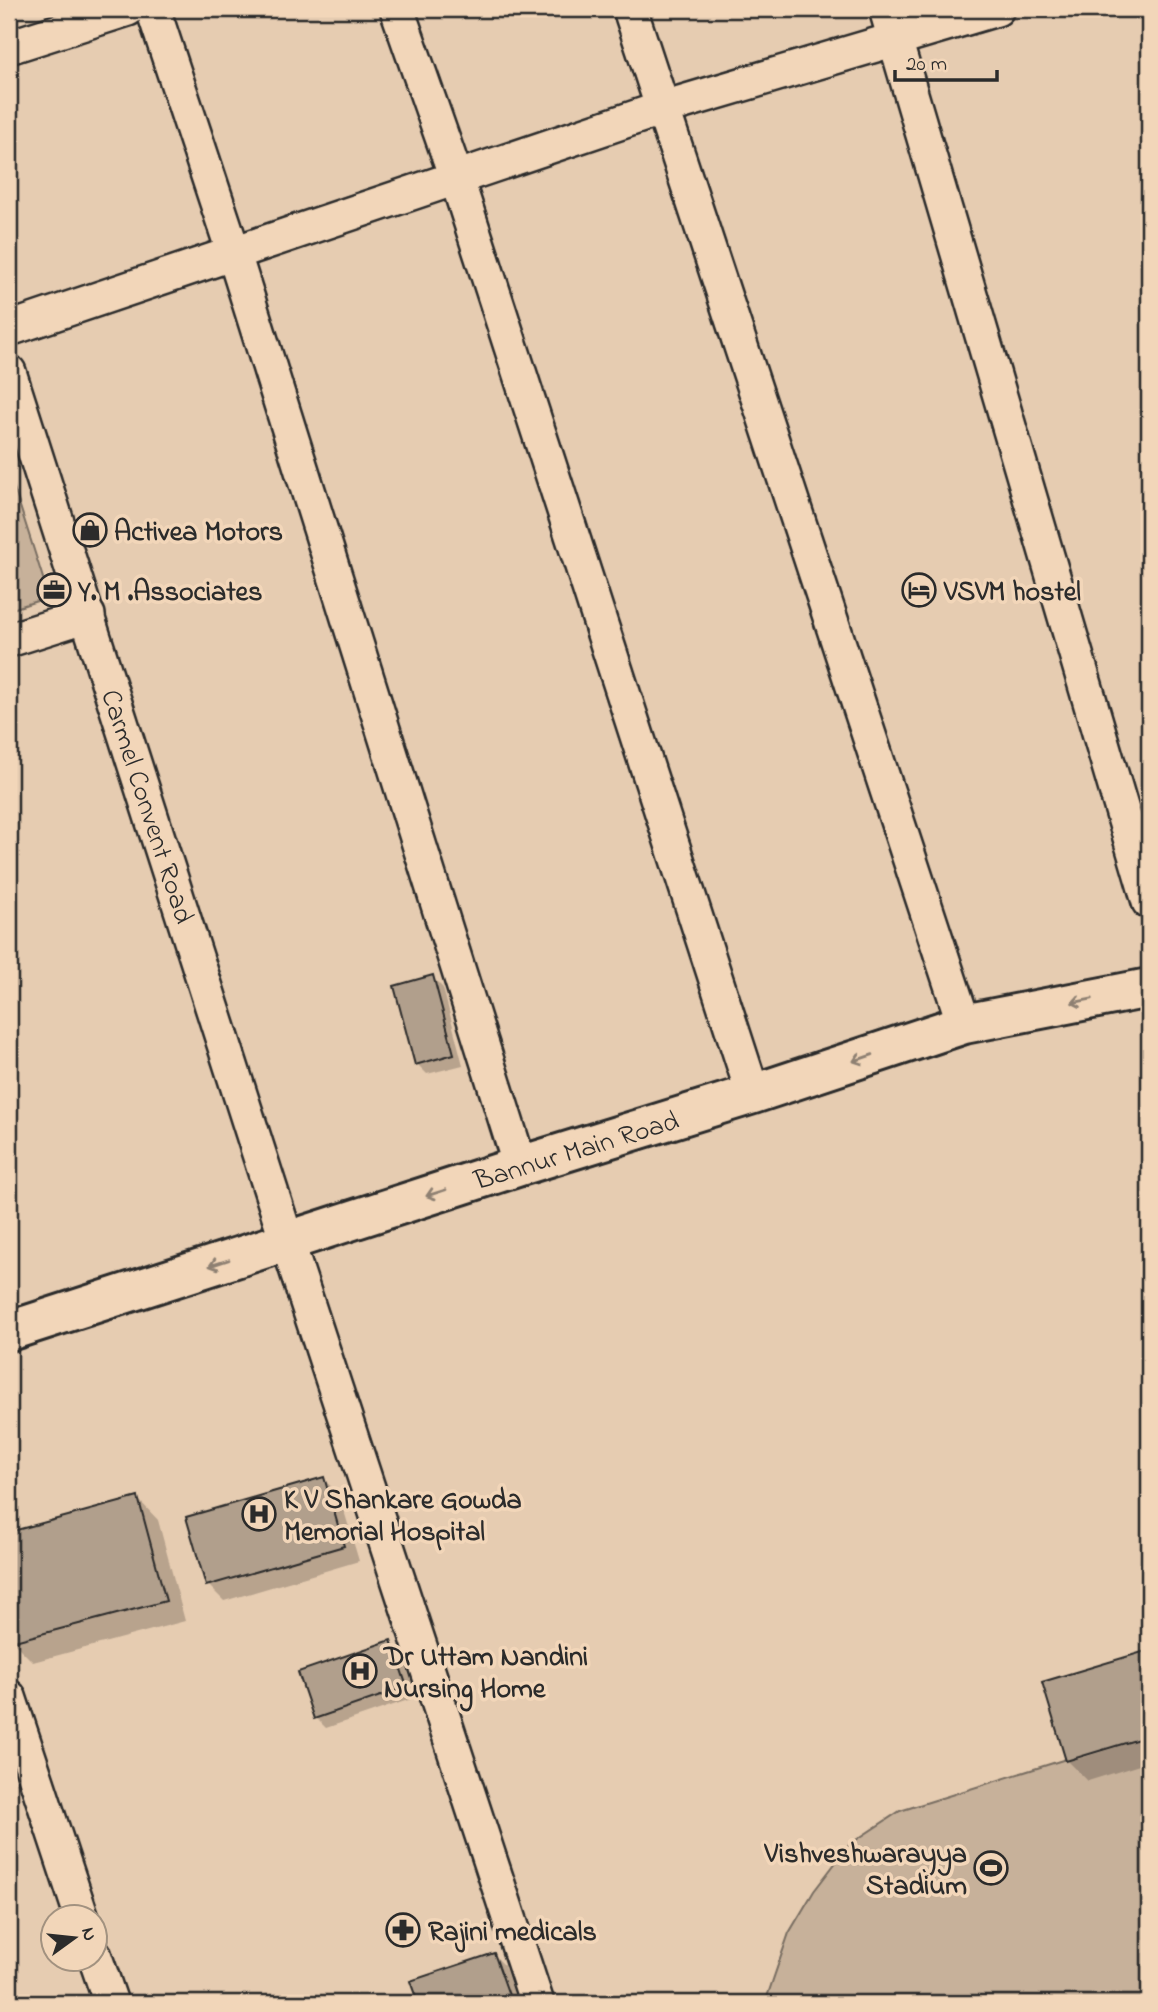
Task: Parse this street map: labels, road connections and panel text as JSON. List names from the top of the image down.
{
  "streets": {
    "main road": ["Bannur Main Road"],
    "street": ["Carmel Convent Road"]
  },
  "crossings": [
    ["Carmel Convent Road", "Bannur Main Road"]
  ],
  "one_way": ["Bannur Main Road"],
  "places": {
    "shop": ["Activea Motors"],
    "office": ["Y. M .Associates"],
    "hotel": ["VSVM hostel"],
    "hospital": ["K V Shankare Gowda Memorial Hospital", "Dr Uttam Nandini Nursing Home"],
    "sports": ["Vishveshwarayya Stadium"],
    "pharmacy": ["Rajini medicals"]
  },
  "scale_bar": "20 m",
  "north": "right"
}
